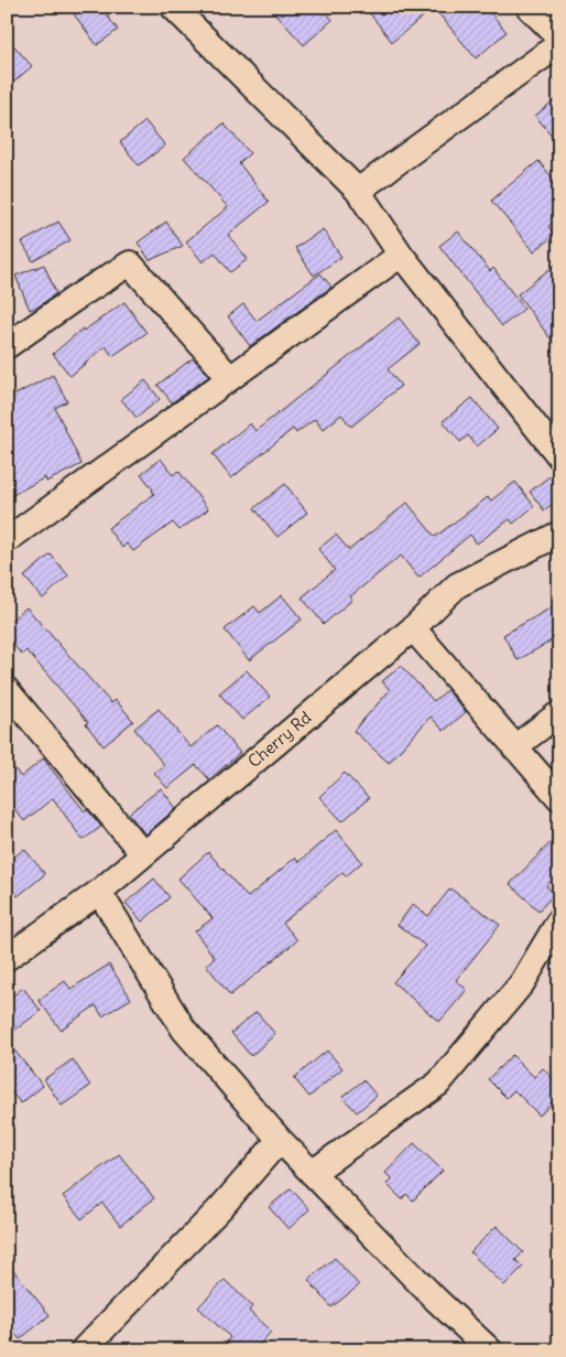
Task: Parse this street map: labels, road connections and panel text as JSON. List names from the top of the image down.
{
  "streets": {
    "street": ["Cherry Rd"]
  }
}
